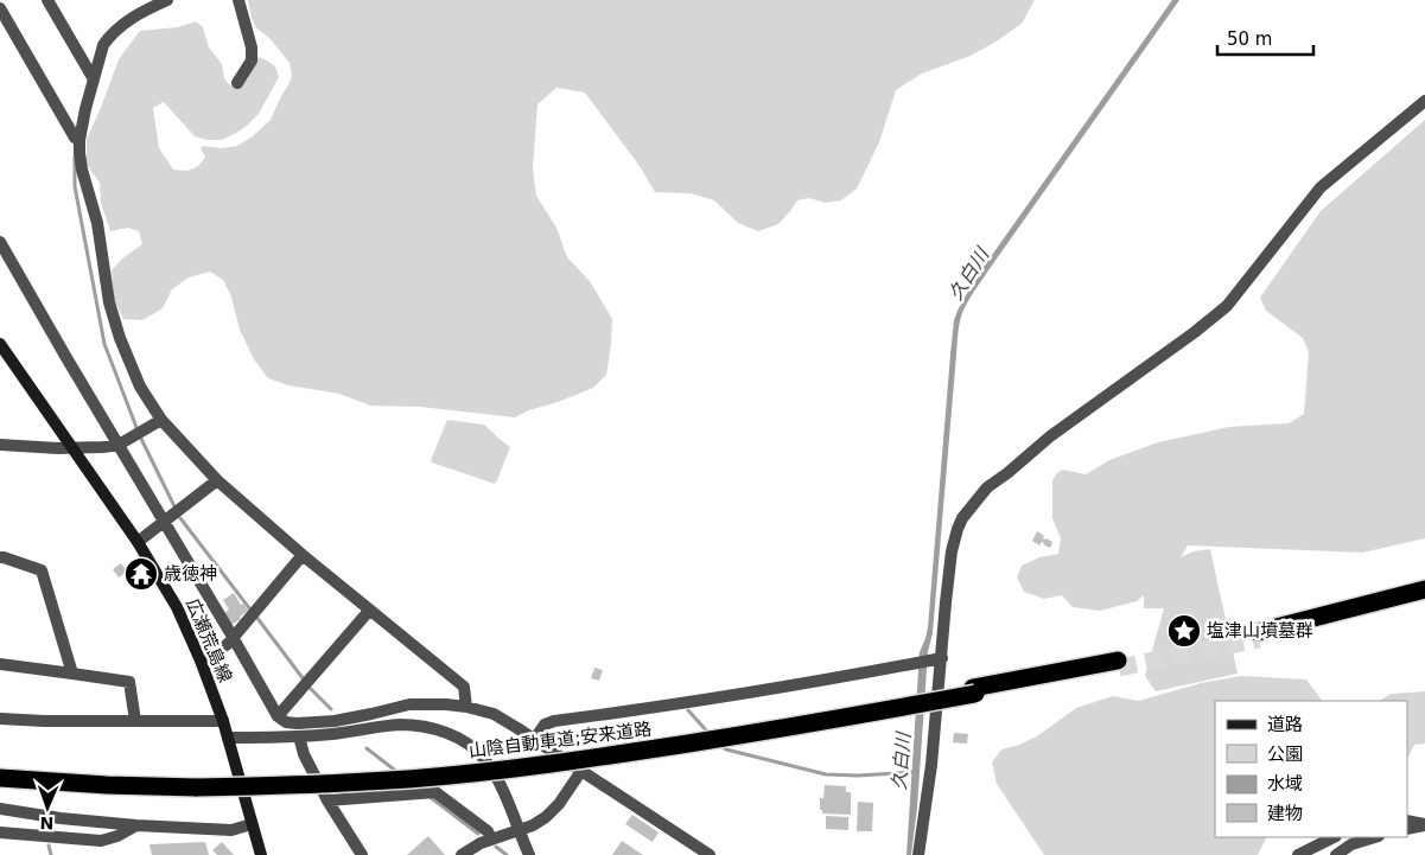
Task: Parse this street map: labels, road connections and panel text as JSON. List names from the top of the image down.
{
  "streets": {
    "highway": ["山陰自動車道;安来道路"],
    "main road": ["広瀬荒島線"]
  },
  "water": ["久白川"],
  "places": {
    "temple": ["歳徳神"],
    "place": ["塩津山墳墓群"]
  },
  "legend": [
    "道路",
    "公園",
    "水域",
    "建物"
  ],
  "scale_bar": "50 m",
  "north": "bottom"
}
